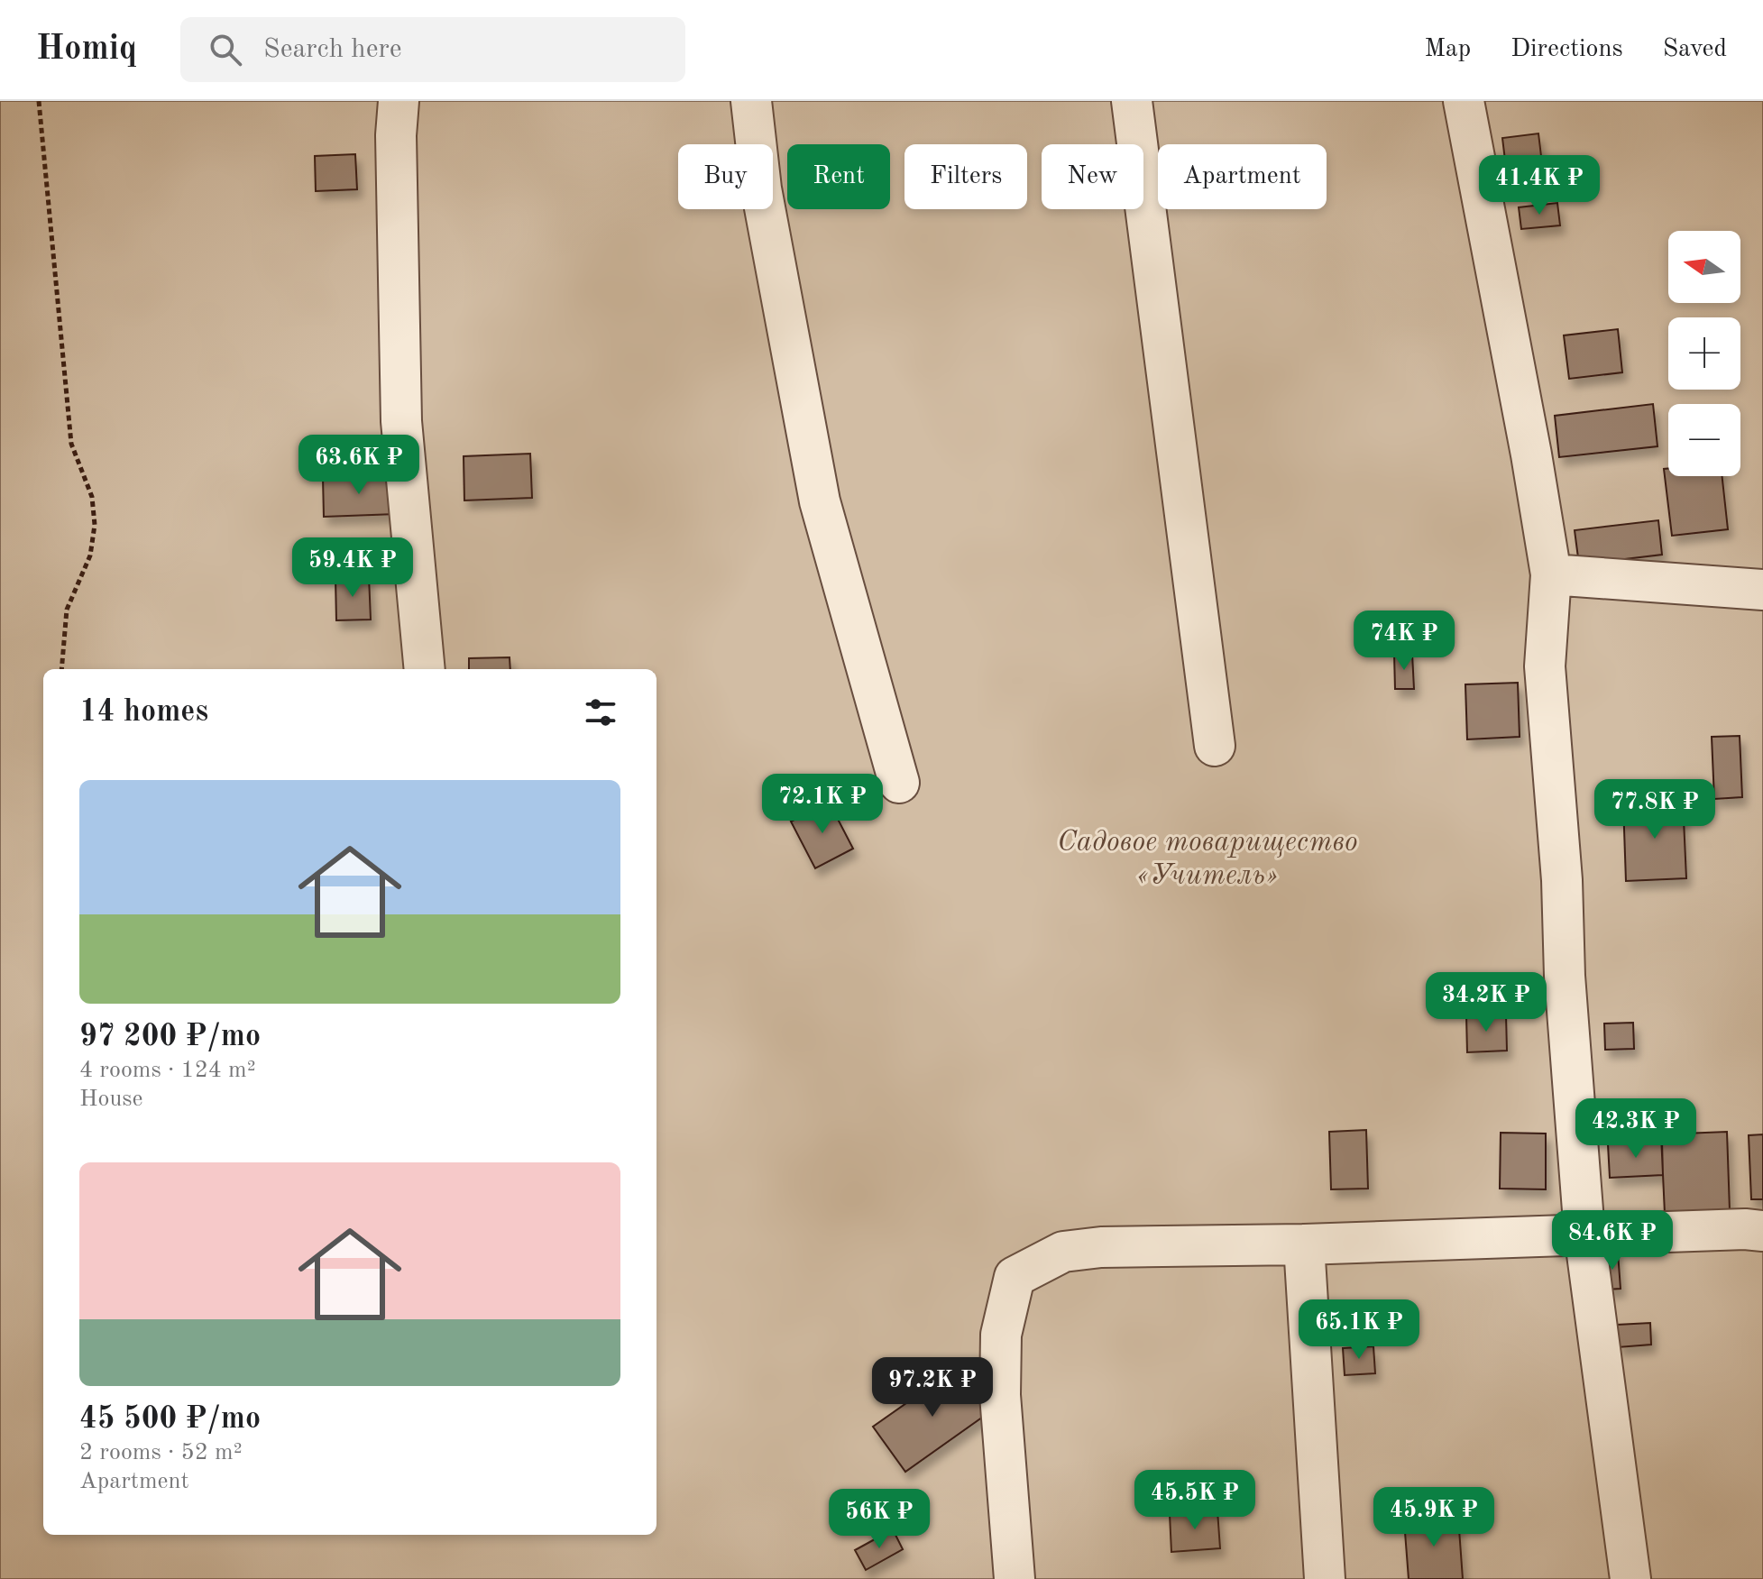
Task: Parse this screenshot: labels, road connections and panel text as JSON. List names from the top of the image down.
{
  "parks": ["Садовое товарищество «Учитель»"],
  "north": "left",
  "page": {
    "header": "Homiq",
    "search": "Search here",
    "nav": ["Map", "Directions", "Saved"],
    "chip": [
      "Buy",
      "Rent",
      "Filters",
      "New",
      "Apartment"
    ],
    "price": [
      "41.4K ₽",
      "63.6K ₽",
      "59.4K ₽",
      "74K ₽",
      "72.1K ₽",
      "77.8K ₽",
      "34.2K ₽",
      "42.3K ₽",
      "84.6K ₽",
      "65.1K ₽",
      "97.2K ₽",
      "45.5K ₽",
      "45.9K ₽",
      "56K ₽"
    ],
    "map_buttons": ["+", "−"],
    "heading": "14 homes",
    "list": [
      {
        "name": "97 200 ₽/mo",
        "note": "4 rooms · 124 m² · House"
      },
      {
        "name": "45 500 ₽/mo",
        "note": "2 rooms · 52 m² · Apartment"
      }
    ]
  }
}
